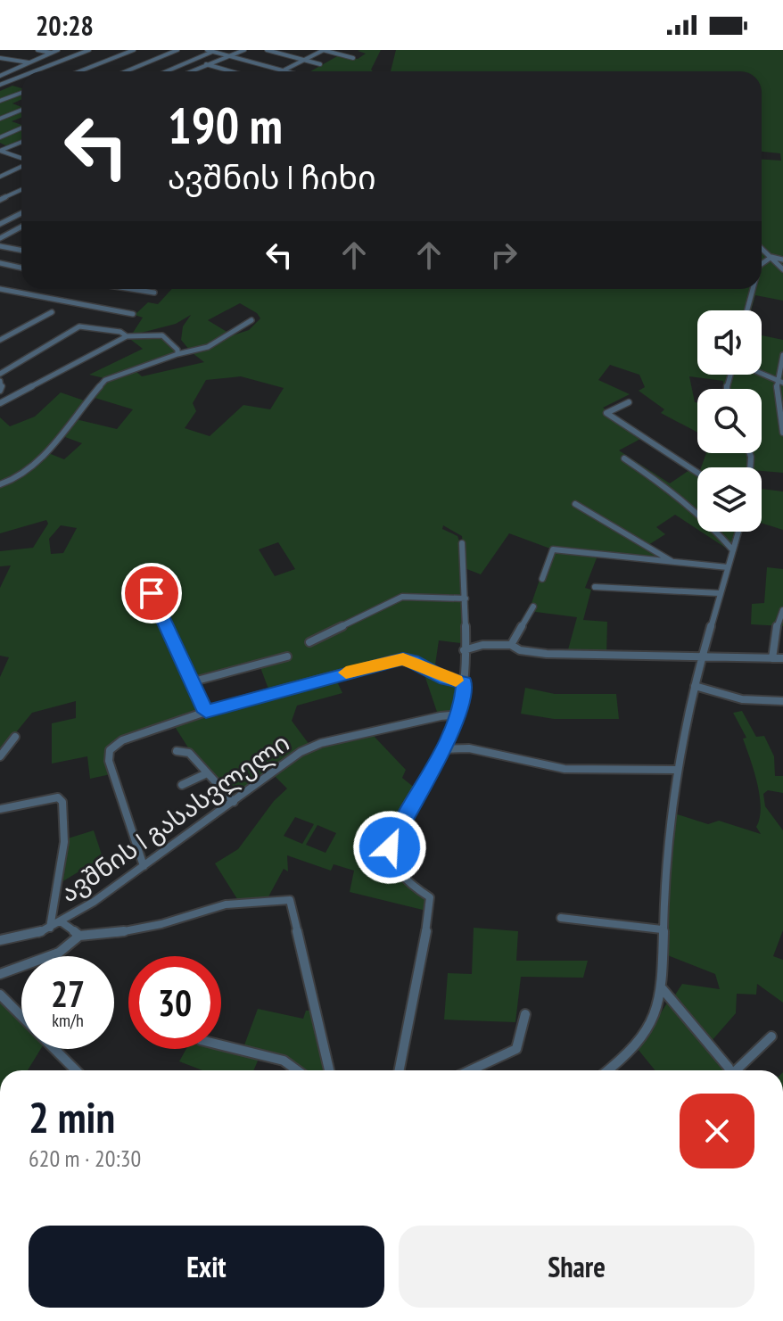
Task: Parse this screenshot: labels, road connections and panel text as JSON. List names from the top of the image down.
{
  "streets": {
    "street": ["ავშნის I გასასვლელი"]
  },
  "page": {
    "status": "20:28",
    "turn": ["190 m", "ავშნის I ჩიხი"],
    "speed": "27 km/h",
    "limit": "30",
    "heading": ["2 min", "620 m · 20:30"],
    "buttons": ["Exit", "Share"]
  }
}
